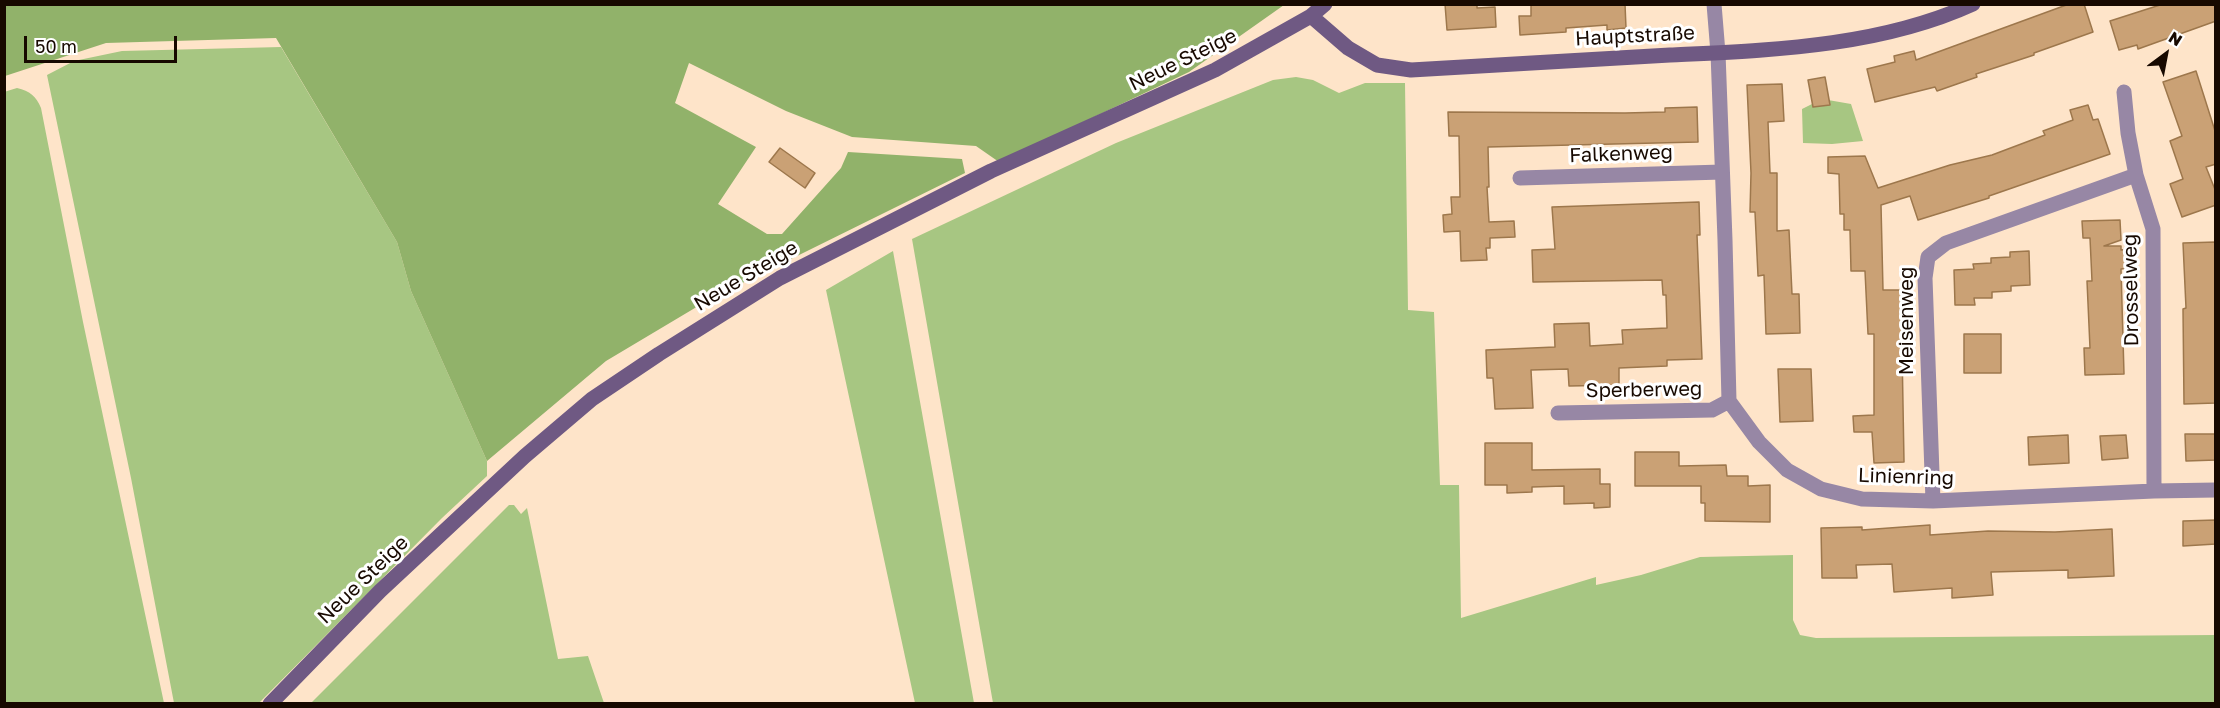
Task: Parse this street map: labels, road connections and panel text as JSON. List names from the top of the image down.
{
  "streets": {
    "main road": ["Hauptstraße", "Neue Steige"],
    "street": [
      "Falkenweg",
      "Drosselweg",
      "Meisenweg",
      "Sperberweg",
      "Linienring"
    ]
  },
  "crossings": [
    ["Hauptstraße", "Neue Steige"],
    ["Drosselweg", "Meisenweg"],
    ["Drosselweg", "Linienring"],
    ["Meisenweg", "Linienring"],
    ["Sperberweg", "Linienring"]
  ],
  "scale_bar": "50 m",
  "north": "top right"
}
